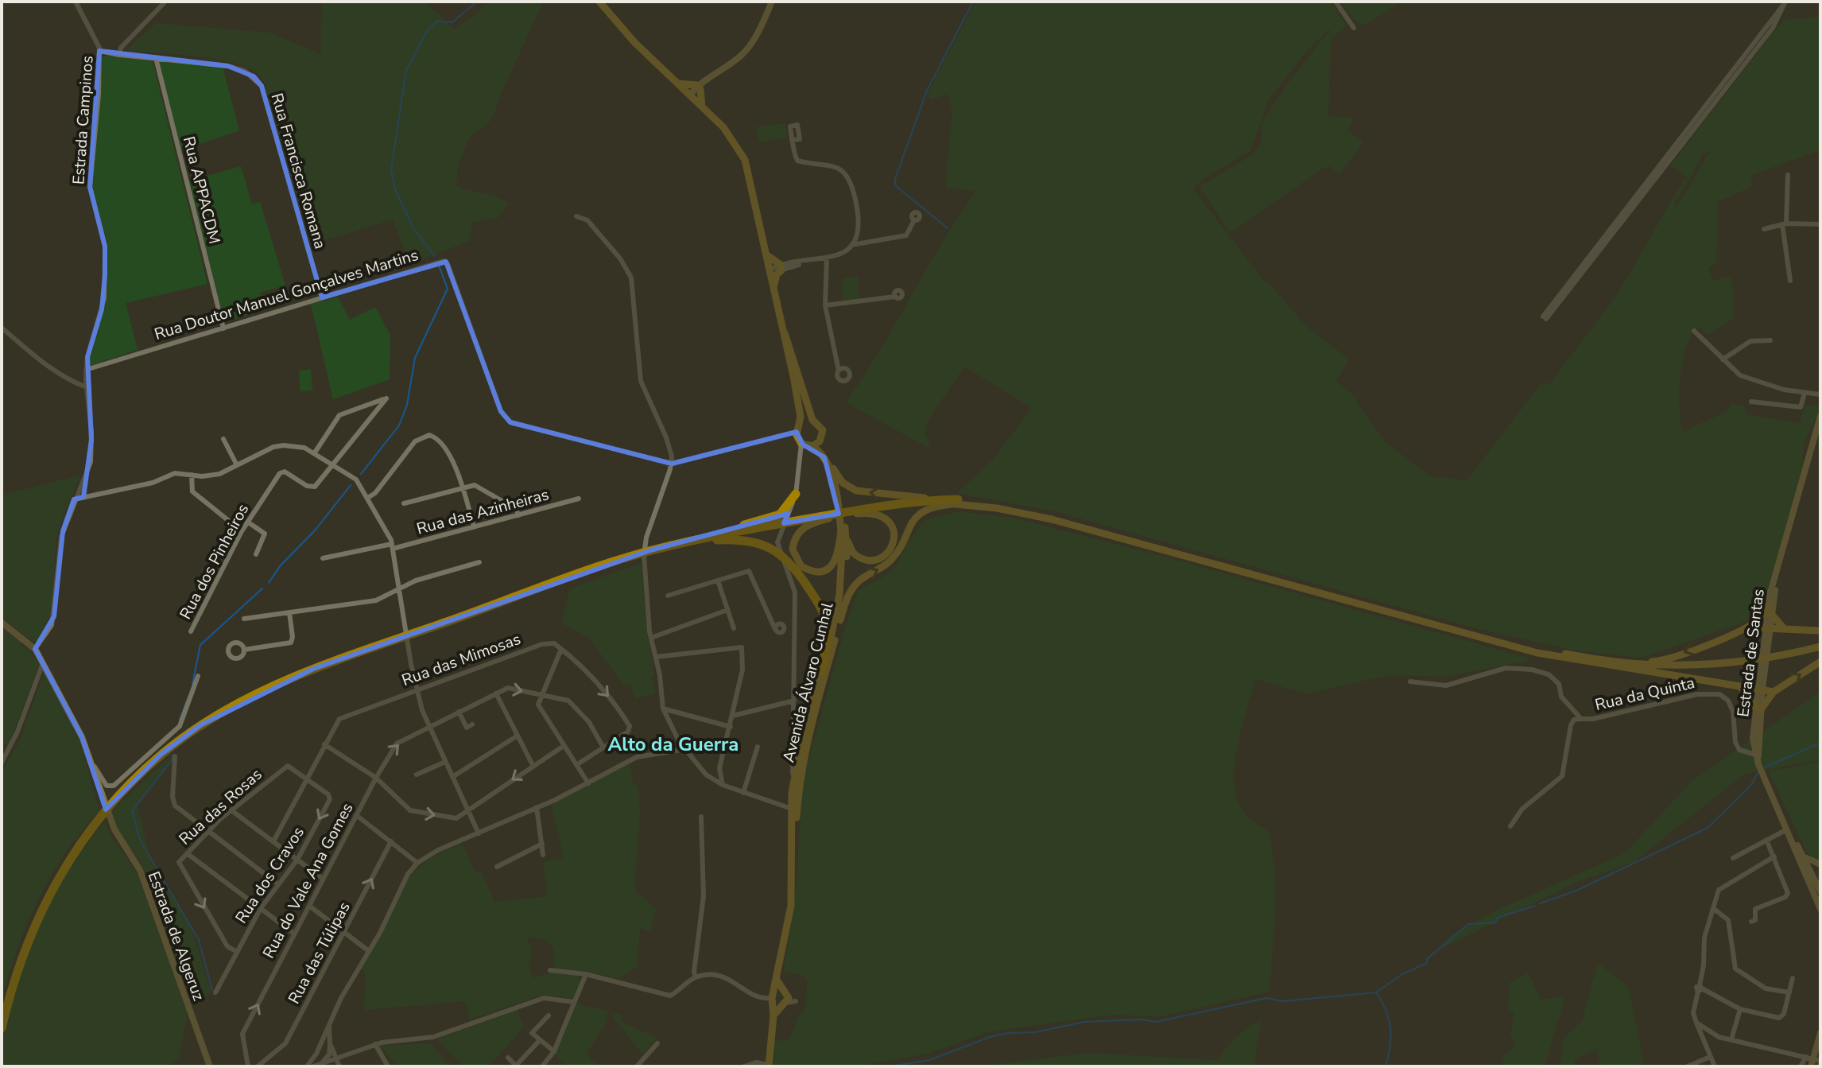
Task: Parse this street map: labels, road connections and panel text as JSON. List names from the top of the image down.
{
  "streets": {
    "main road": ["Estrada de Santas", "Avenida Álvaro Cunhal", "Estrada de Algeruz"],
    "street": [
      "Estrada Campinos",
      "Rua Francisca Romana",
      "Rua APPACDM",
      "Rua Doutor Manuel Gonçalves Martins",
      "Rua das Azinheiras",
      "Rua dos Pinheiros",
      "Rua das Mimosas",
      "Rua da Quinta",
      "Rua das Rosas",
      "Rua dos Cravos",
      "Rua do Vale Ana Gomes",
      "Rua das Túlipas"
    ]
  },
  "crossings": [
    ["Estrada Campinos", "Rua Francisca Romana"],
    ["Estrada Campinos", "Rua Doutor Manuel Gonçalves Martins"],
    ["Estrada Campinos", "Estrada de Algeruz"],
    ["Rua Francisca Romana", "Rua APPACDM"],
    ["Rua Francisca Romana", "Rua Doutor Manuel Gonçalves Martins"],
    ["Rua APPACDM", "Rua Doutor Manuel Gonçalves Martins"],
    ["Rua Doutor Manuel Gonçalves Martins", "Avenida Álvaro Cunhal"],
    ["Estrada de Santas", "Rua da Quinta"],
    ["Rua das Mimosas", "Rua das Rosas"],
    ["Rua das Mimosas", "Rua dos Cravos"],
    ["Rua das Rosas", "Rua dos Cravos"]
  ],
  "one_way": ["Rua das Rosas", "Rua do Vale Ana Gomes"],
  "districts": ["Alto da Guerra"]
}
